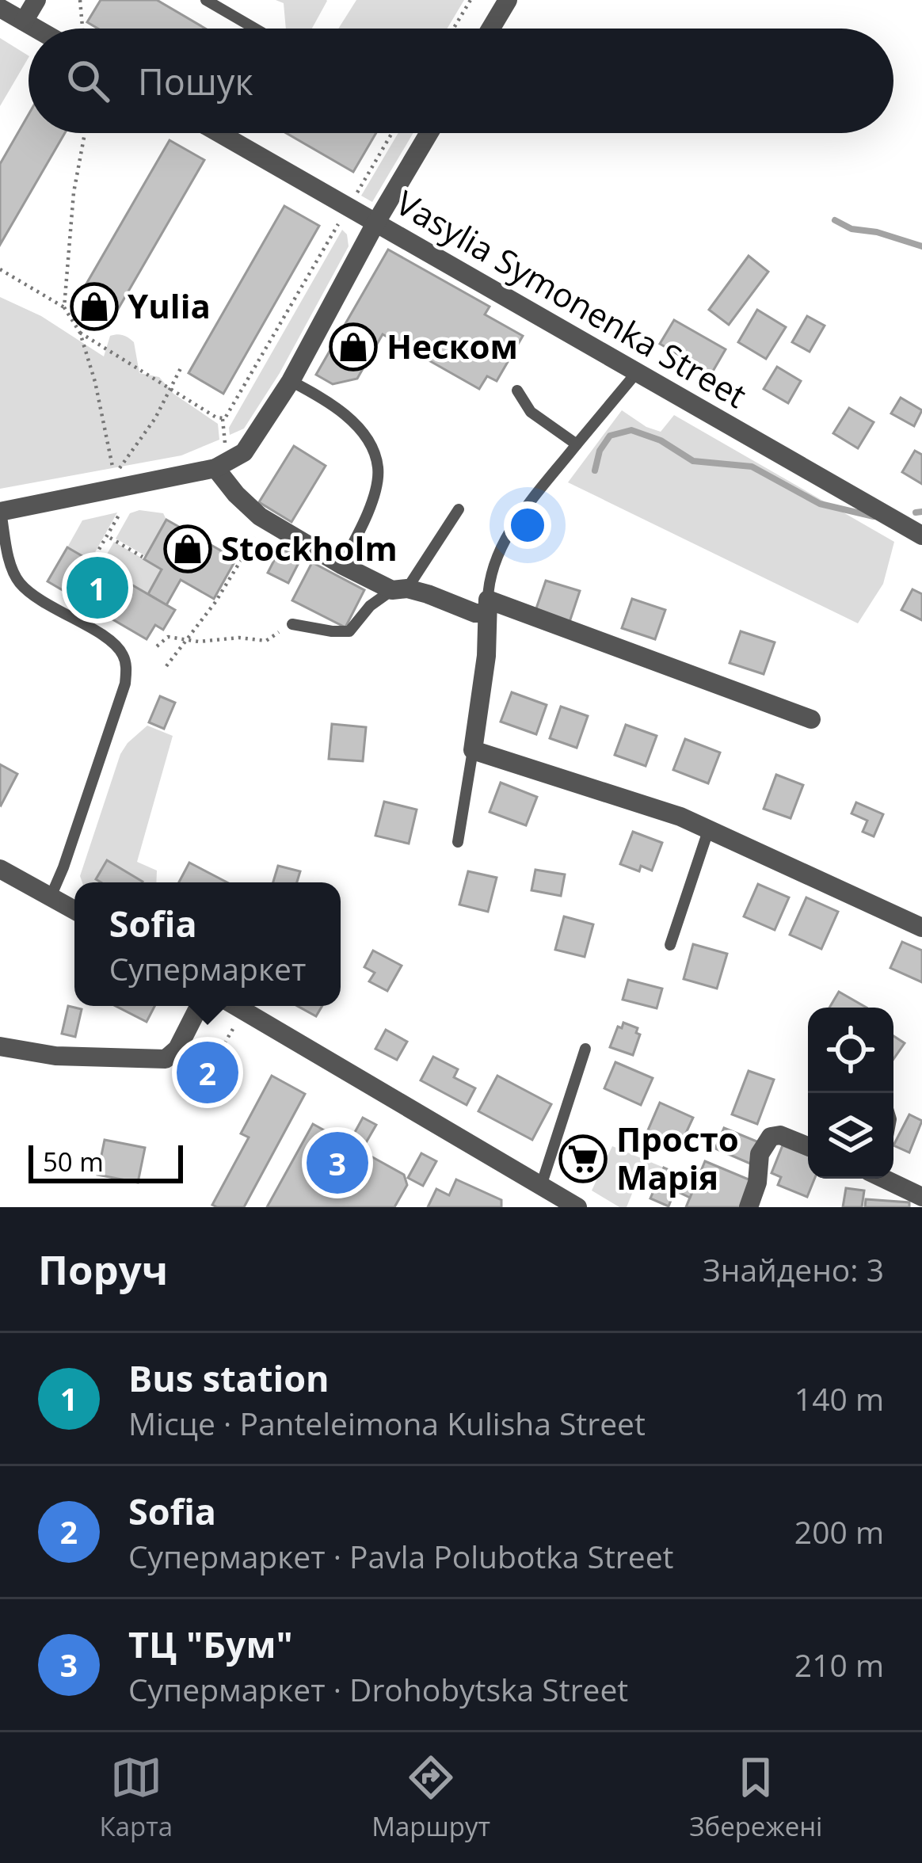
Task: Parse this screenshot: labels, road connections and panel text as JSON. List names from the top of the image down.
{
  "streets": {
    "street": ["Vasylia Symonenka Street"]
  },
  "places": {
    "shop": ["Yulia", "Неском", "Stockholm"],
    "supermarket": ["Просто Марія"]
  },
  "scale_bar": "50 m",
  "page": {
    "search": "Пошук",
    "pins": ["1", "2", "3"],
    "popup": ["Sofia", "Супермаркет"],
    "scale": "50 m",
    "heading": ["Поруч", "Знайдено: 3"],
    "list": [
      {
        "mark": "1",
        "name": "Bus station",
        "note": "Місце · Panteleimona Kulisha Street",
        "value": "140 m"
      },
      {
        "mark": "2",
        "name": "Sofia",
        "note": "Супермаркет · Pavla Polubotka Street",
        "value": "200 m"
      },
      {
        "mark": "3",
        "name": "ТЦ \"Бум\"",
        "note": "Супермаркет · Drohobytska Street",
        "value": "210 m"
      }
    ],
    "nav": ["Карта", "Маршрут", "Збережені"]
  }
}
